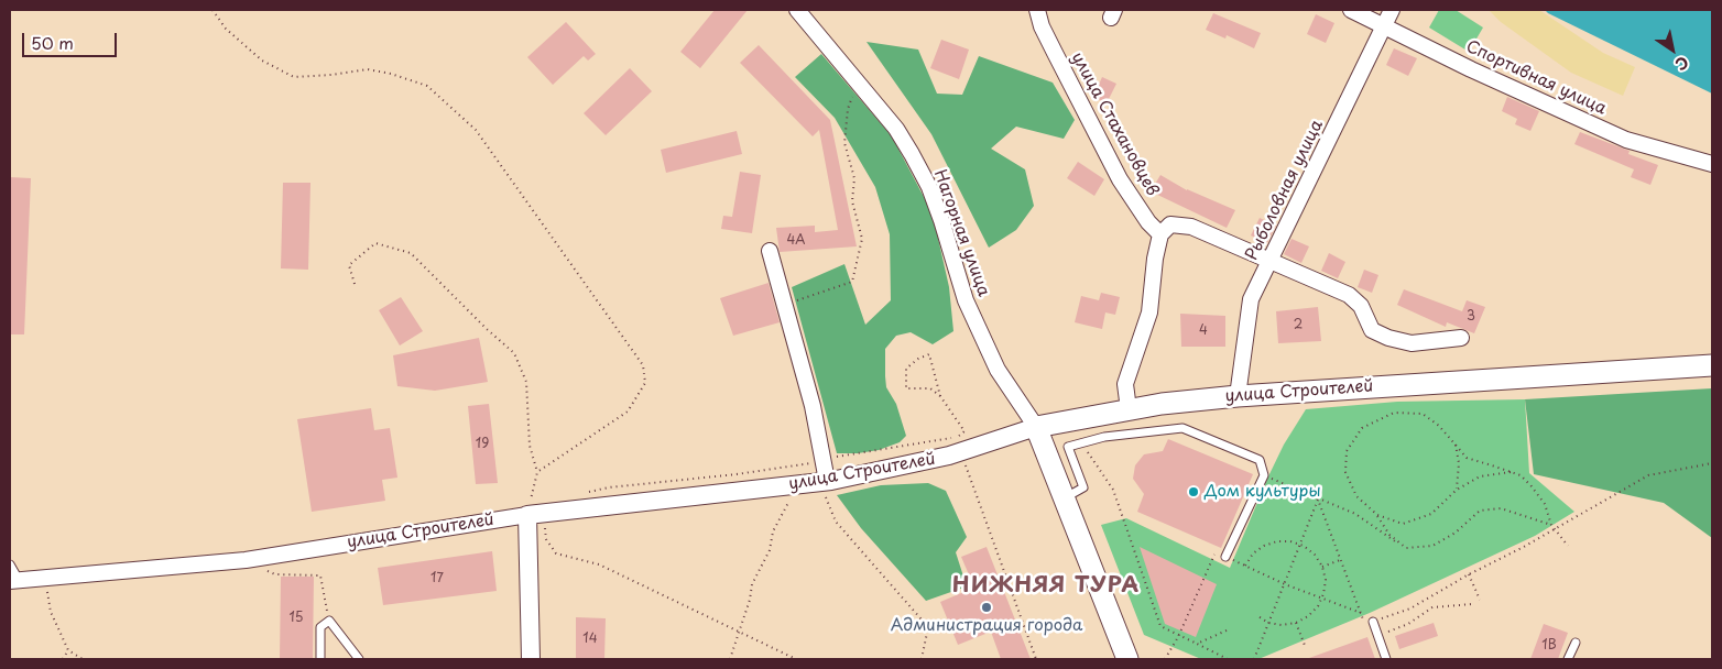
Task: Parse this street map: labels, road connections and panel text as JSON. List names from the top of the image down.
{
  "streets": {
    "main road": ["улица Строителей"],
    "street": [
      "Спортивная улица",
      "улица Стахановцев",
      "Рыболовная улица",
      "Нагорная улица"
    ]
  },
  "crossings": [
    ["Спортивная улица", "Рыболовная улица"],
    ["Рыболовная улица", "улица Строителей"],
    ["Нагорная улица", "улица Строителей"]
  ],
  "districts": ["НИЖНЯЯ ТУРА"],
  "places": ["Дом культуры", "Администрация города"],
  "house_numbers": [
    "4А",
    "3",
    "2",
    "4",
    "19",
    "17",
    "15",
    "14",
    "1В"
  ],
  "scale_bar": "50 m",
  "north": "bottom right"
}
